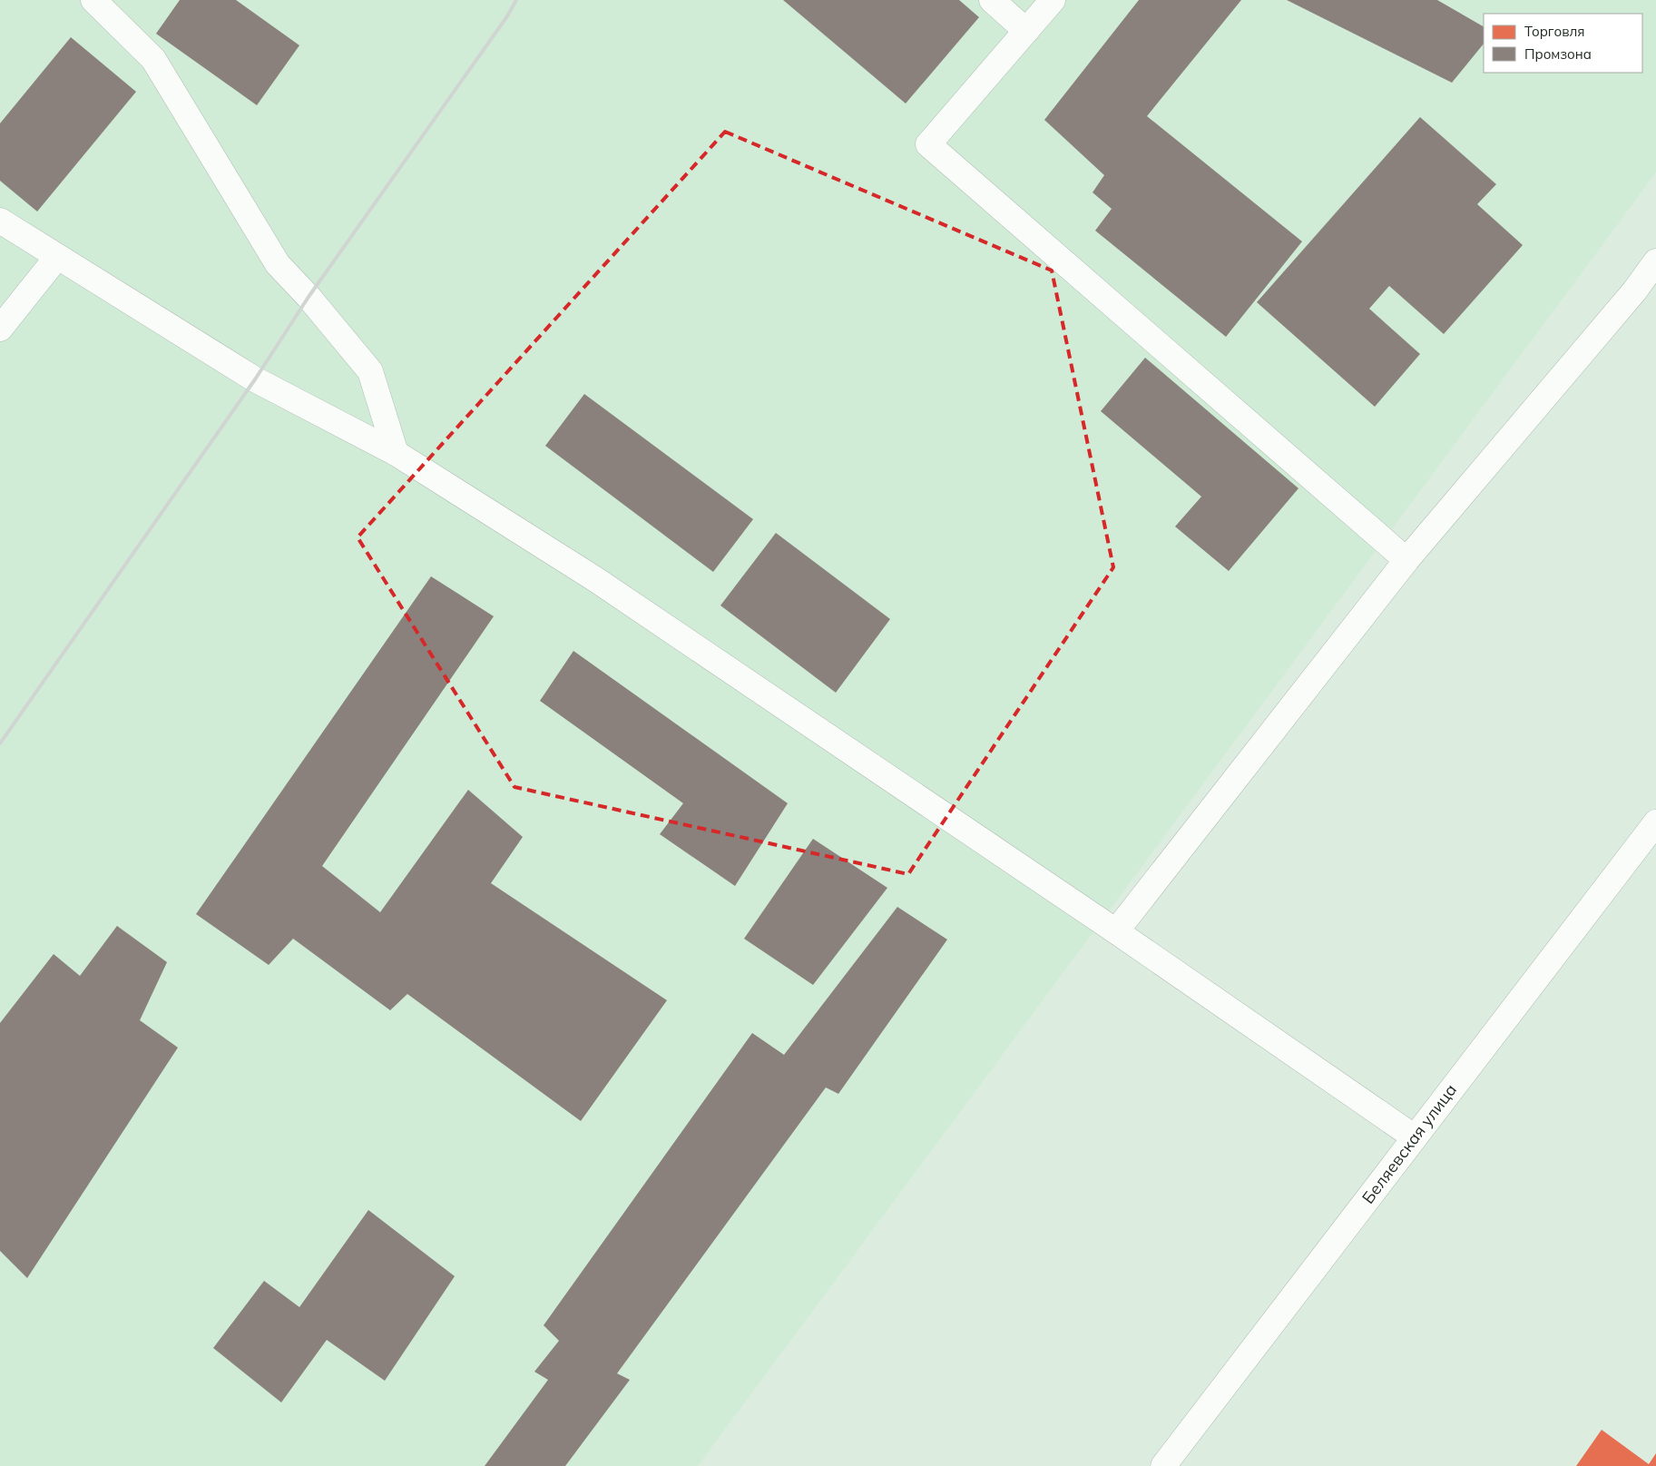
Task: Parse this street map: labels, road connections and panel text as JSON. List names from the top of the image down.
{
  "streets": {
    "main road": ["Беляевская улица"]
  },
  "legend": ["Торговля", "Промзона"]
}
